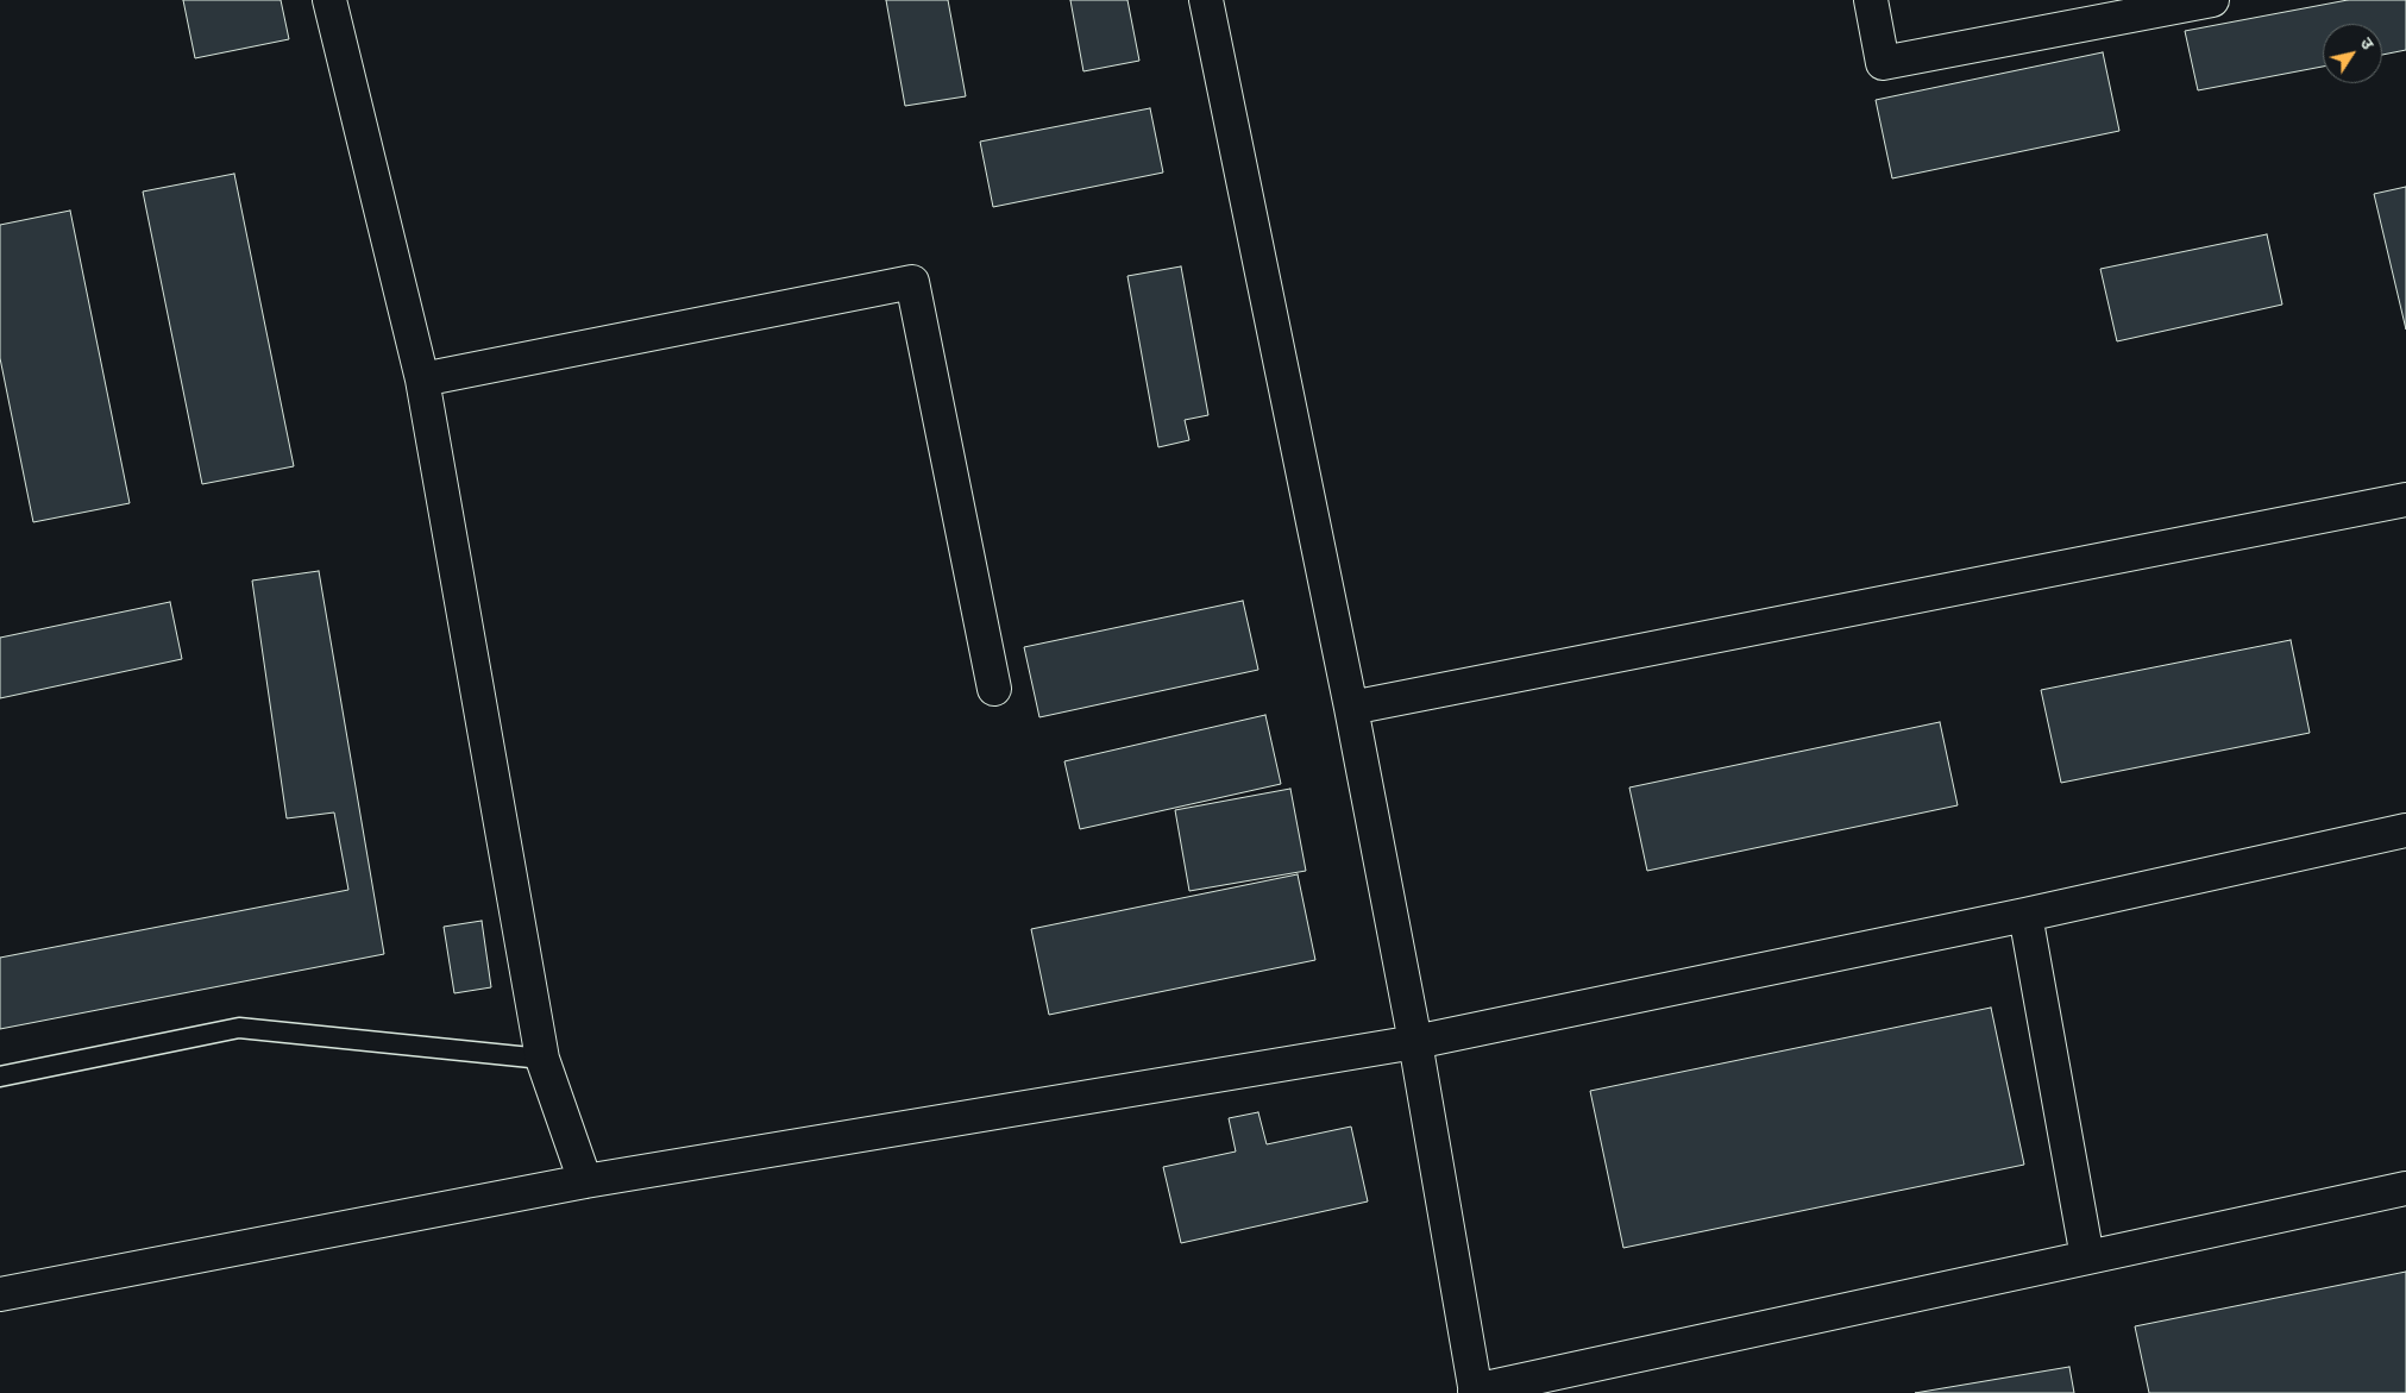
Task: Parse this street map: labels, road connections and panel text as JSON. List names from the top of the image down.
{
  "north": "top right"
}
